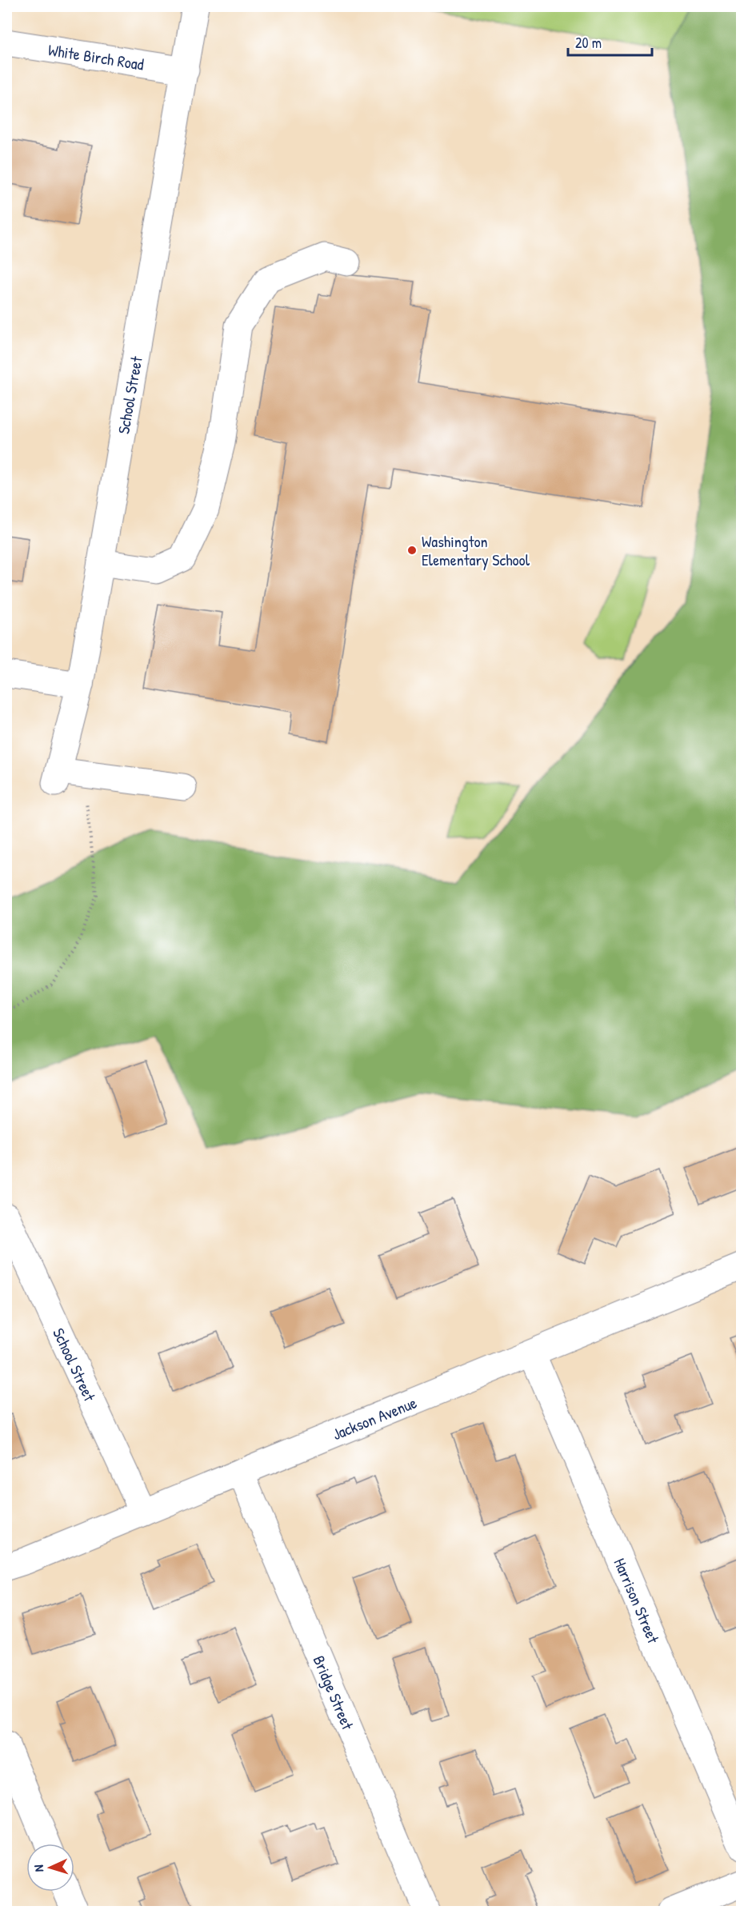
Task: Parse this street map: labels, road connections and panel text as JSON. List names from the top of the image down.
{
  "streets": {
    "street": [
      "White Birch Road",
      "School Street",
      "Jackson Avenue",
      "Harrison Street",
      "Bridge Street"
    ]
  },
  "crossings": [
    ["White Birch Road", "School Street"],
    ["School Street", "Jackson Avenue"],
    ["Jackson Avenue", "Harrison Street"],
    ["Jackson Avenue", "Bridge Street"]
  ],
  "places": ["Washington Elementary School"],
  "scale_bar": "20 m",
  "north": "left"
}
